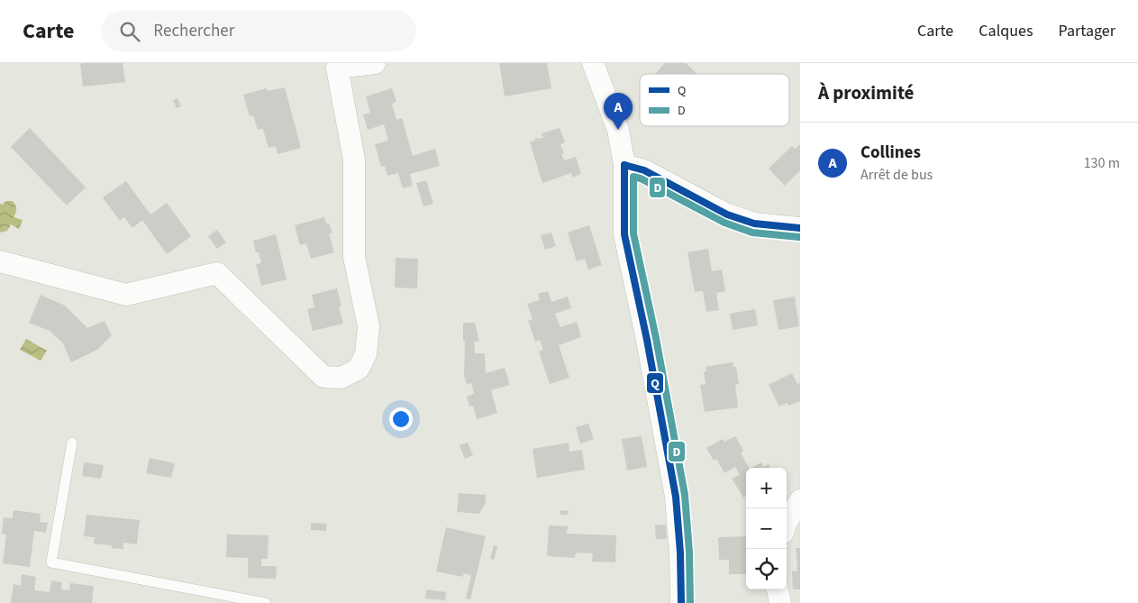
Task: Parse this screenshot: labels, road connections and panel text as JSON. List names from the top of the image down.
{
  "lines": ["transit line Q", "transit line D"],
  "legend": ["Q", "D"],
  "page": {
    "header": "Carte",
    "search": "Rechercher",
    "nav": ["Carte", "Calques", "Partager"],
    "heading": "À proximité",
    "pins": "A",
    "list": [
      {
        "mark": "A",
        "name": "Collines",
        "note": "Arrêt de bus",
        "value": "130 m"
      }
    ],
    "map_buttons": ["+", "−"]
  }
}
